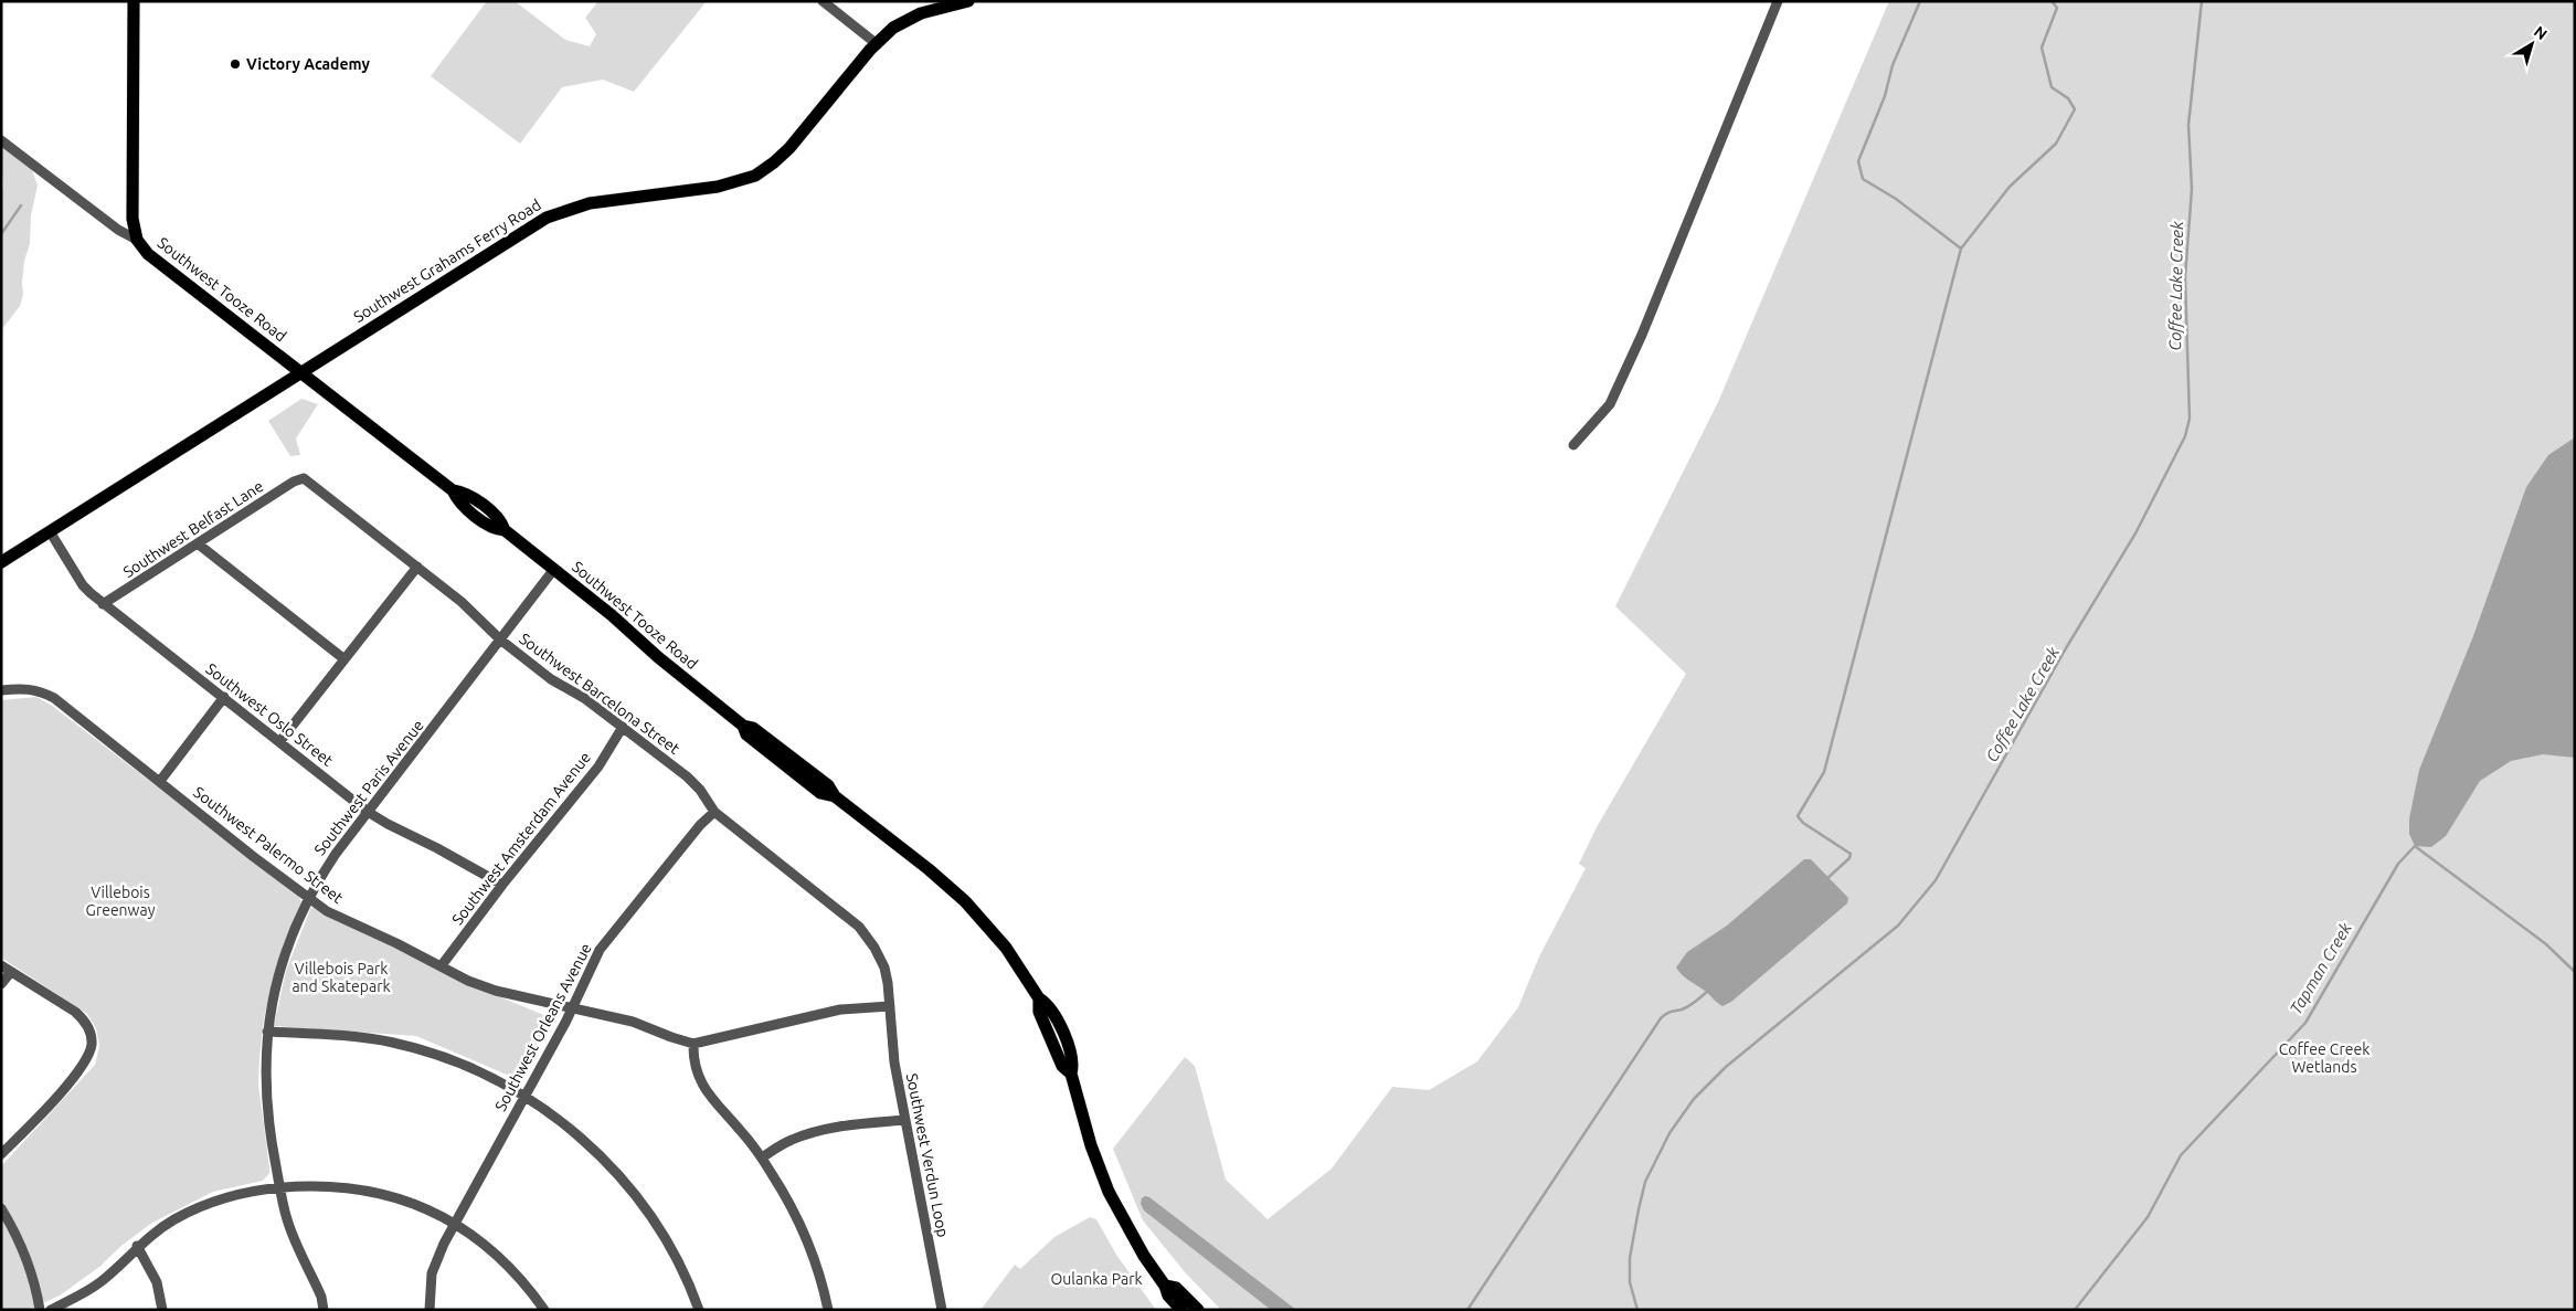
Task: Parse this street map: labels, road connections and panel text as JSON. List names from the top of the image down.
{
  "streets": {
    "main road": ["Southwest Grahams Ferry Road", "Southwest Tooze Road"],
    "street": [
      "Southwest Belfast Lane",
      "Southwest Barcelona Street",
      "Southwest Oslo Street",
      "Southwest Paris Avenue",
      "Southwest Amsterdam Avenue",
      "Southwest Palermo Street",
      "Southwest Orleans Avenue",
      "Southwest Verdun Loop"
    ]
  },
  "crossings": [
    ["Southwest Grahams Ferry Road", "Southwest Tooze Road"],
    ["Southwest Grahams Ferry Road", "Southwest Oslo Street"],
    ["Southwest Tooze Road", "Southwest Paris Avenue"],
    ["Southwest Belfast Lane", "Southwest Barcelona Street"],
    ["Southwest Belfast Lane", "Southwest Oslo Street"],
    ["Southwest Barcelona Street", "Southwest Paris Avenue"],
    ["Southwest Barcelona Street", "Southwest Amsterdam Avenue"],
    ["Southwest Barcelona Street", "Southwest Orleans Avenue"],
    ["Southwest Barcelona Street", "Southwest Verdun Loop"],
    ["Southwest Oslo Street", "Southwest Paris Avenue"],
    ["Southwest Oslo Street", "Southwest Amsterdam Avenue"],
    ["Southwest Paris Avenue", "Southwest Palermo Street"],
    ["Southwest Amsterdam Avenue", "Southwest Palermo Street"],
    ["Southwest Palermo Street", "Southwest Orleans Avenue"]
  ],
  "water": ["Coffee Lake Creek", "Tapman Creek"],
  "parks": [
    "Villebois Greenway",
    "Villebois Park and Skatepark",
    "Coffee Creek Wetlands",
    "Oulanka Park"
  ],
  "places": ["Victory Academy"],
  "north": "top right"
}
